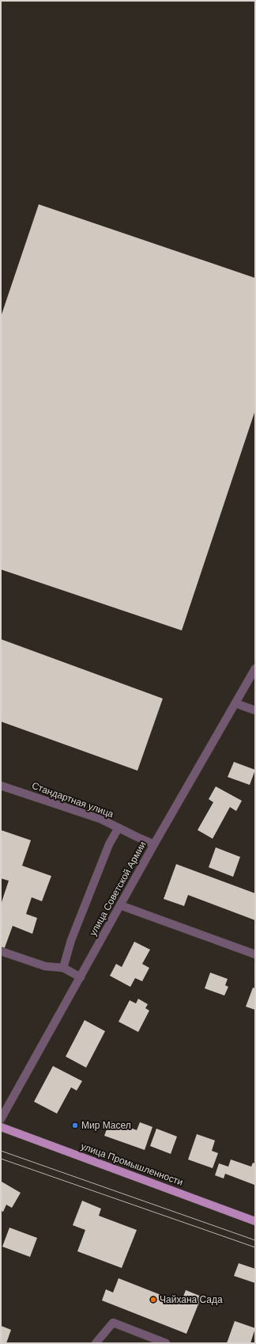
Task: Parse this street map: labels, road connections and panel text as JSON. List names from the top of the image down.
{
  "streets": {
    "main road": ["улица Промышленности"],
    "street": ["Стандартная улица", "улица Советской Армии"]
  },
  "crossings": [
    ["Стандартная улица", "улица Советской Армии"]
  ],
  "places": ["Мир Масел", "Чайхана Сада"]
}
